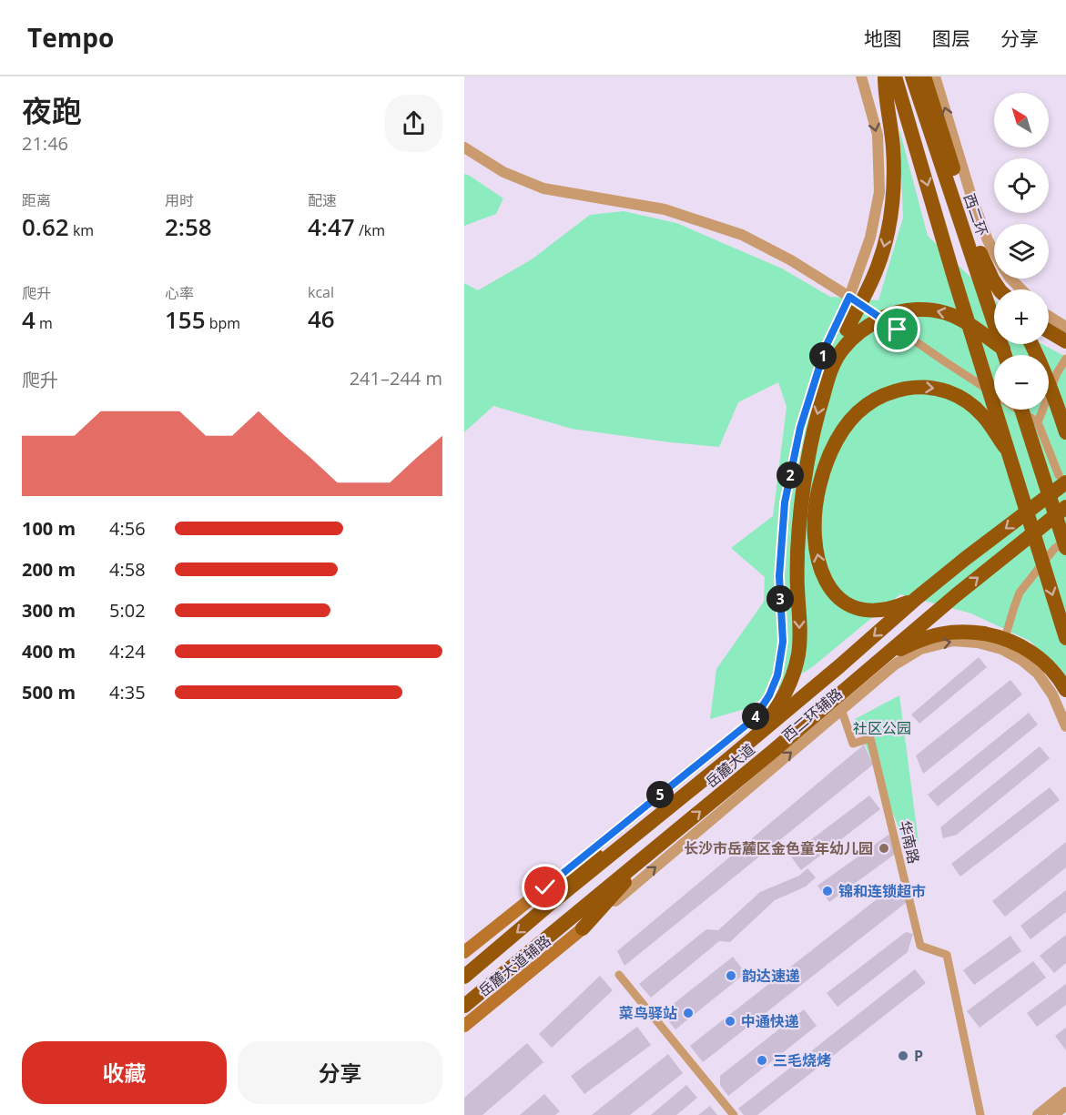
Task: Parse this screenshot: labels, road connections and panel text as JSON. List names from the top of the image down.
{
  "streets": {
    "highway": ["西二环", "岳麓大道"],
    "main road": ["岳麓大道辅路"],
    "street": ["西二环辅路", "华南路"]
  },
  "crossings": [
    ["西二环辅路", "华南路"],
    ["西二环辅路", "岳麓大道辅路"]
  ],
  "one_way": ["西二环辅路"],
  "parks": ["社区公园"],
  "places": [
    "长沙市岳麓区金色童年幼儿园",
    "锦和连锁超市",
    "韵达速递",
    "菜鸟驿站",
    "中通快递",
    "P",
    "三毛烧烤"
  ],
  "north": "top left",
  "page": {
    "header": "Tempo",
    "nav": ["地图", "图层", "分享"],
    "heading": ["夜跑", "21:46"],
    "map_buttons": ["+", "−"],
    "stats": [
      ["距离", "0.62 km"],
      ["用时", "2:58"],
      ["配速", "4:47 /km"],
      ["爬升", "4 m"],
      ["心率", "155 bpm"],
      ["kcal", "46"]
    ],
    "pins": [
      "1",
      "2",
      "3",
      "4",
      "5"
    ],
    "chart": ["爬升", "241–244 m"],
    "list": [
      {
        "name": "100 m",
        "note": "4:56"
      },
      {
        "name": "200 m",
        "note": "4:58"
      },
      {
        "name": "300 m",
        "note": "5:02"
      },
      {
        "name": "400 m",
        "note": "4:24"
      },
      {
        "name": "500 m",
        "note": "4:35"
      }
    ],
    "buttons": ["收藏", "分享"]
  }
}
